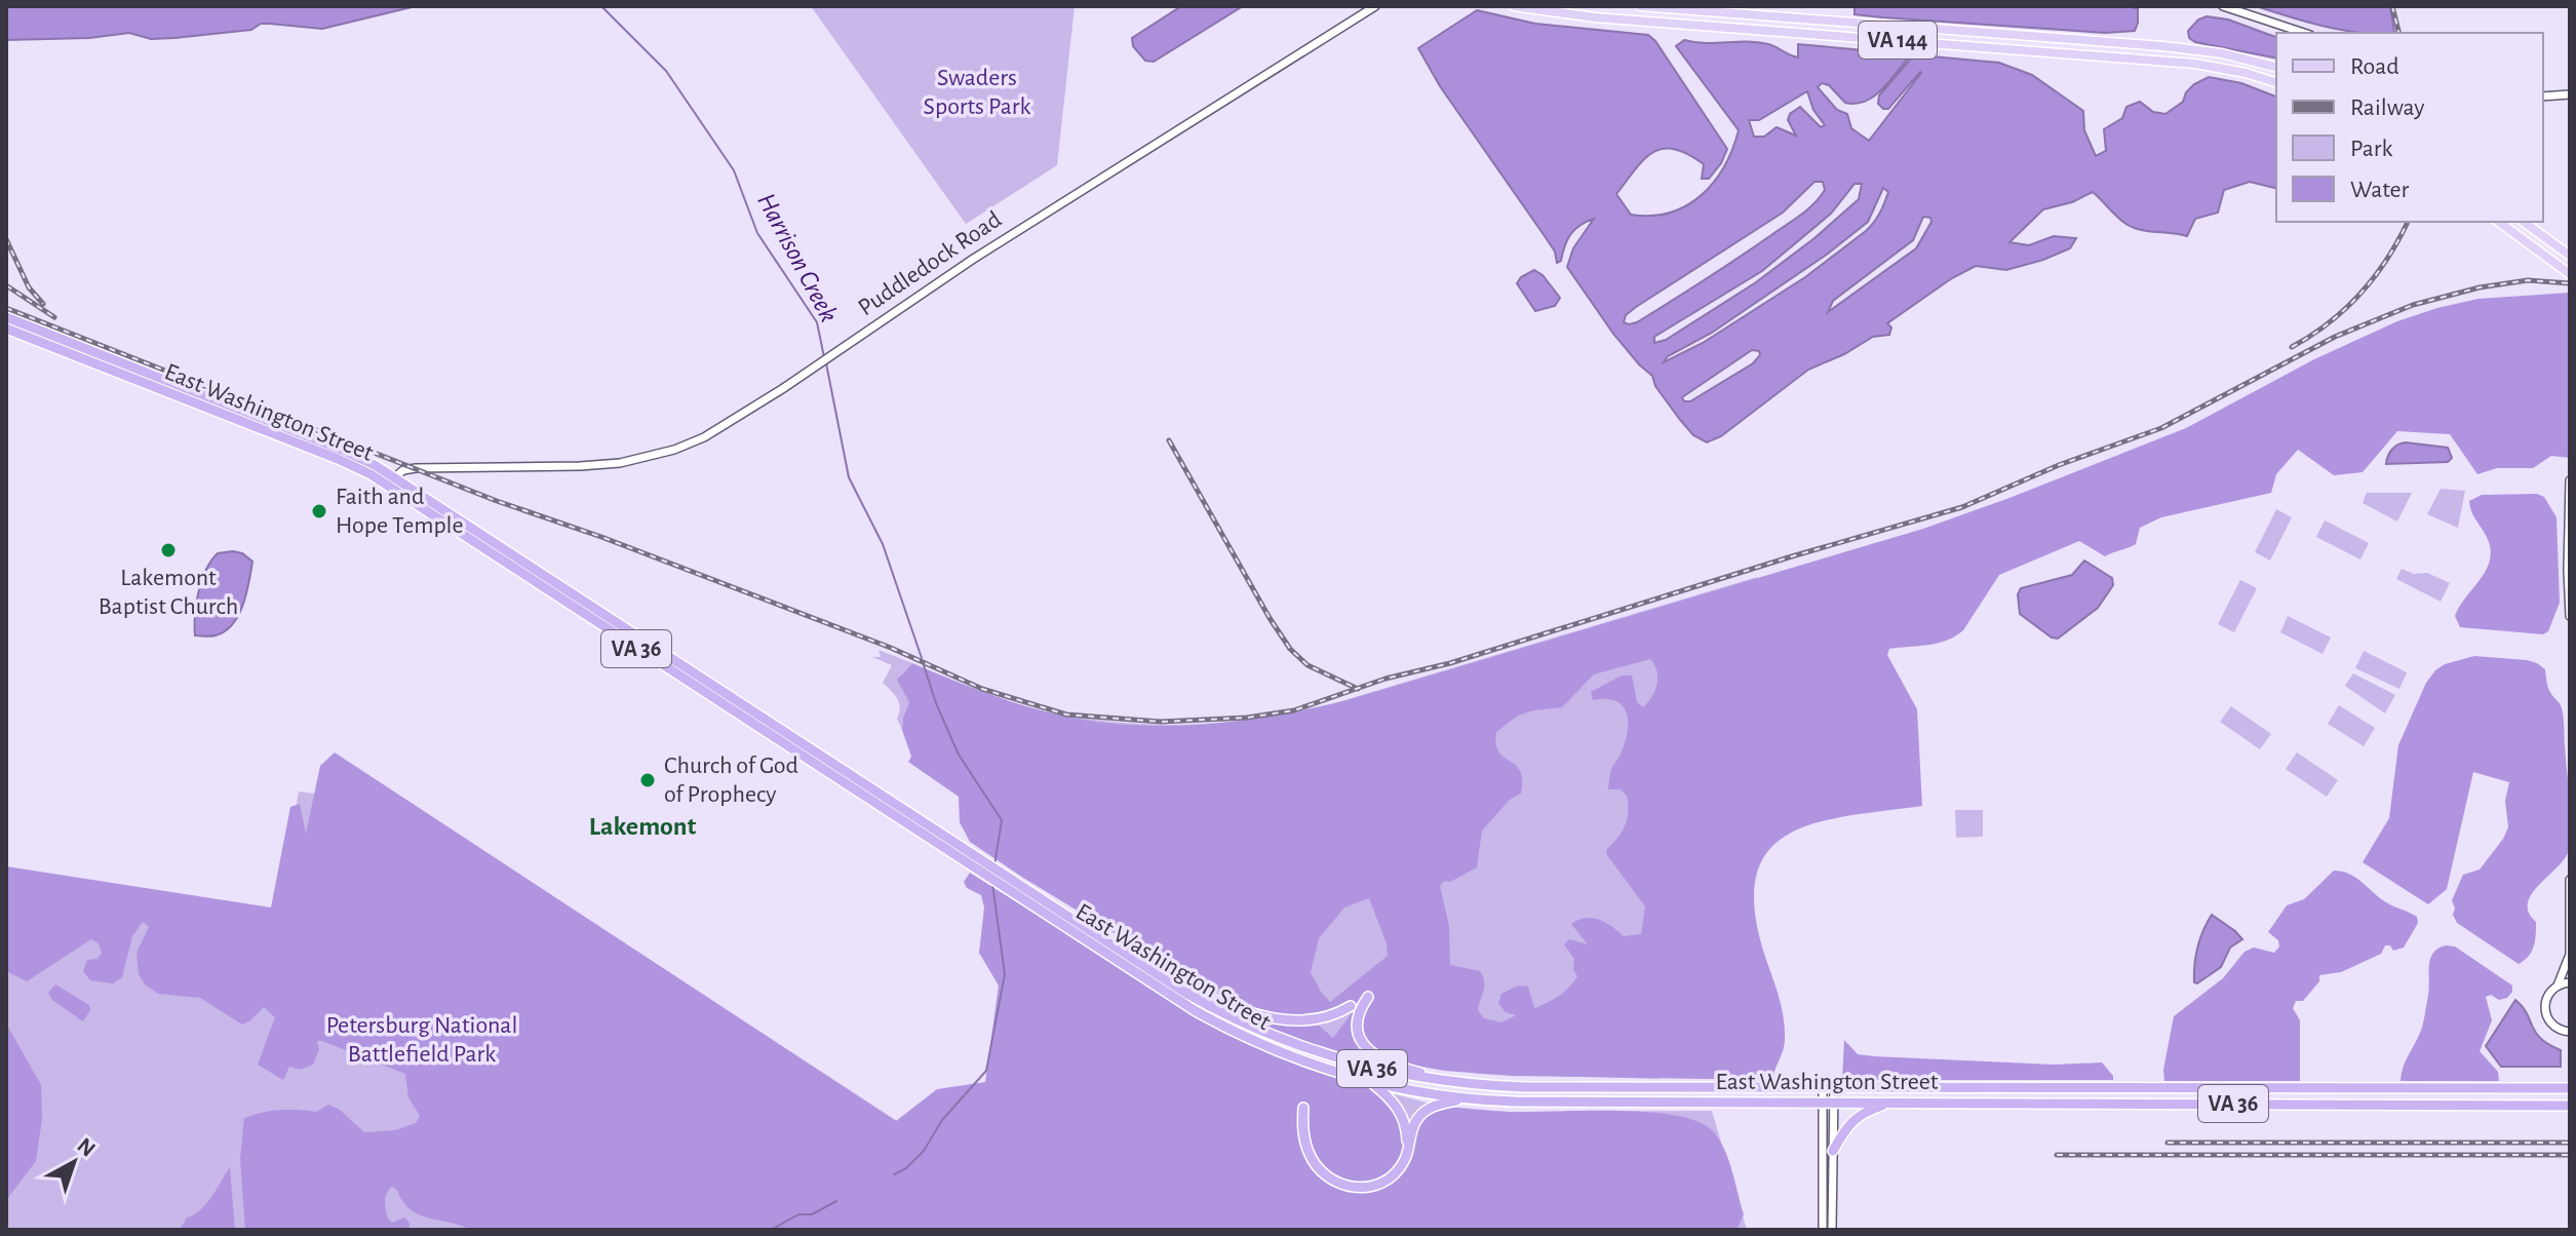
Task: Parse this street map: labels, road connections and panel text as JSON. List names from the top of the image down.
{
  "streets": {
    "highway": ["East Washington Street", "VA 36"],
    "main road": ["VA 144", "Puddledock Road"]
  },
  "crossings": [
    ["Puddledock Road", "East Washington Street"]
  ],
  "districts": ["Lakemont"],
  "water": ["Harrison Creek"],
  "parks": ["Swaders Sports Park", "Petersburg National Battlefield Park"],
  "places": ["Faith and Hope Temple", "Lakemont Baptist Church", "Church of God of Prophecy"],
  "legend": [
    "Road",
    "Railway",
    "Park",
    "Water"
  ],
  "north": "top right"
}
